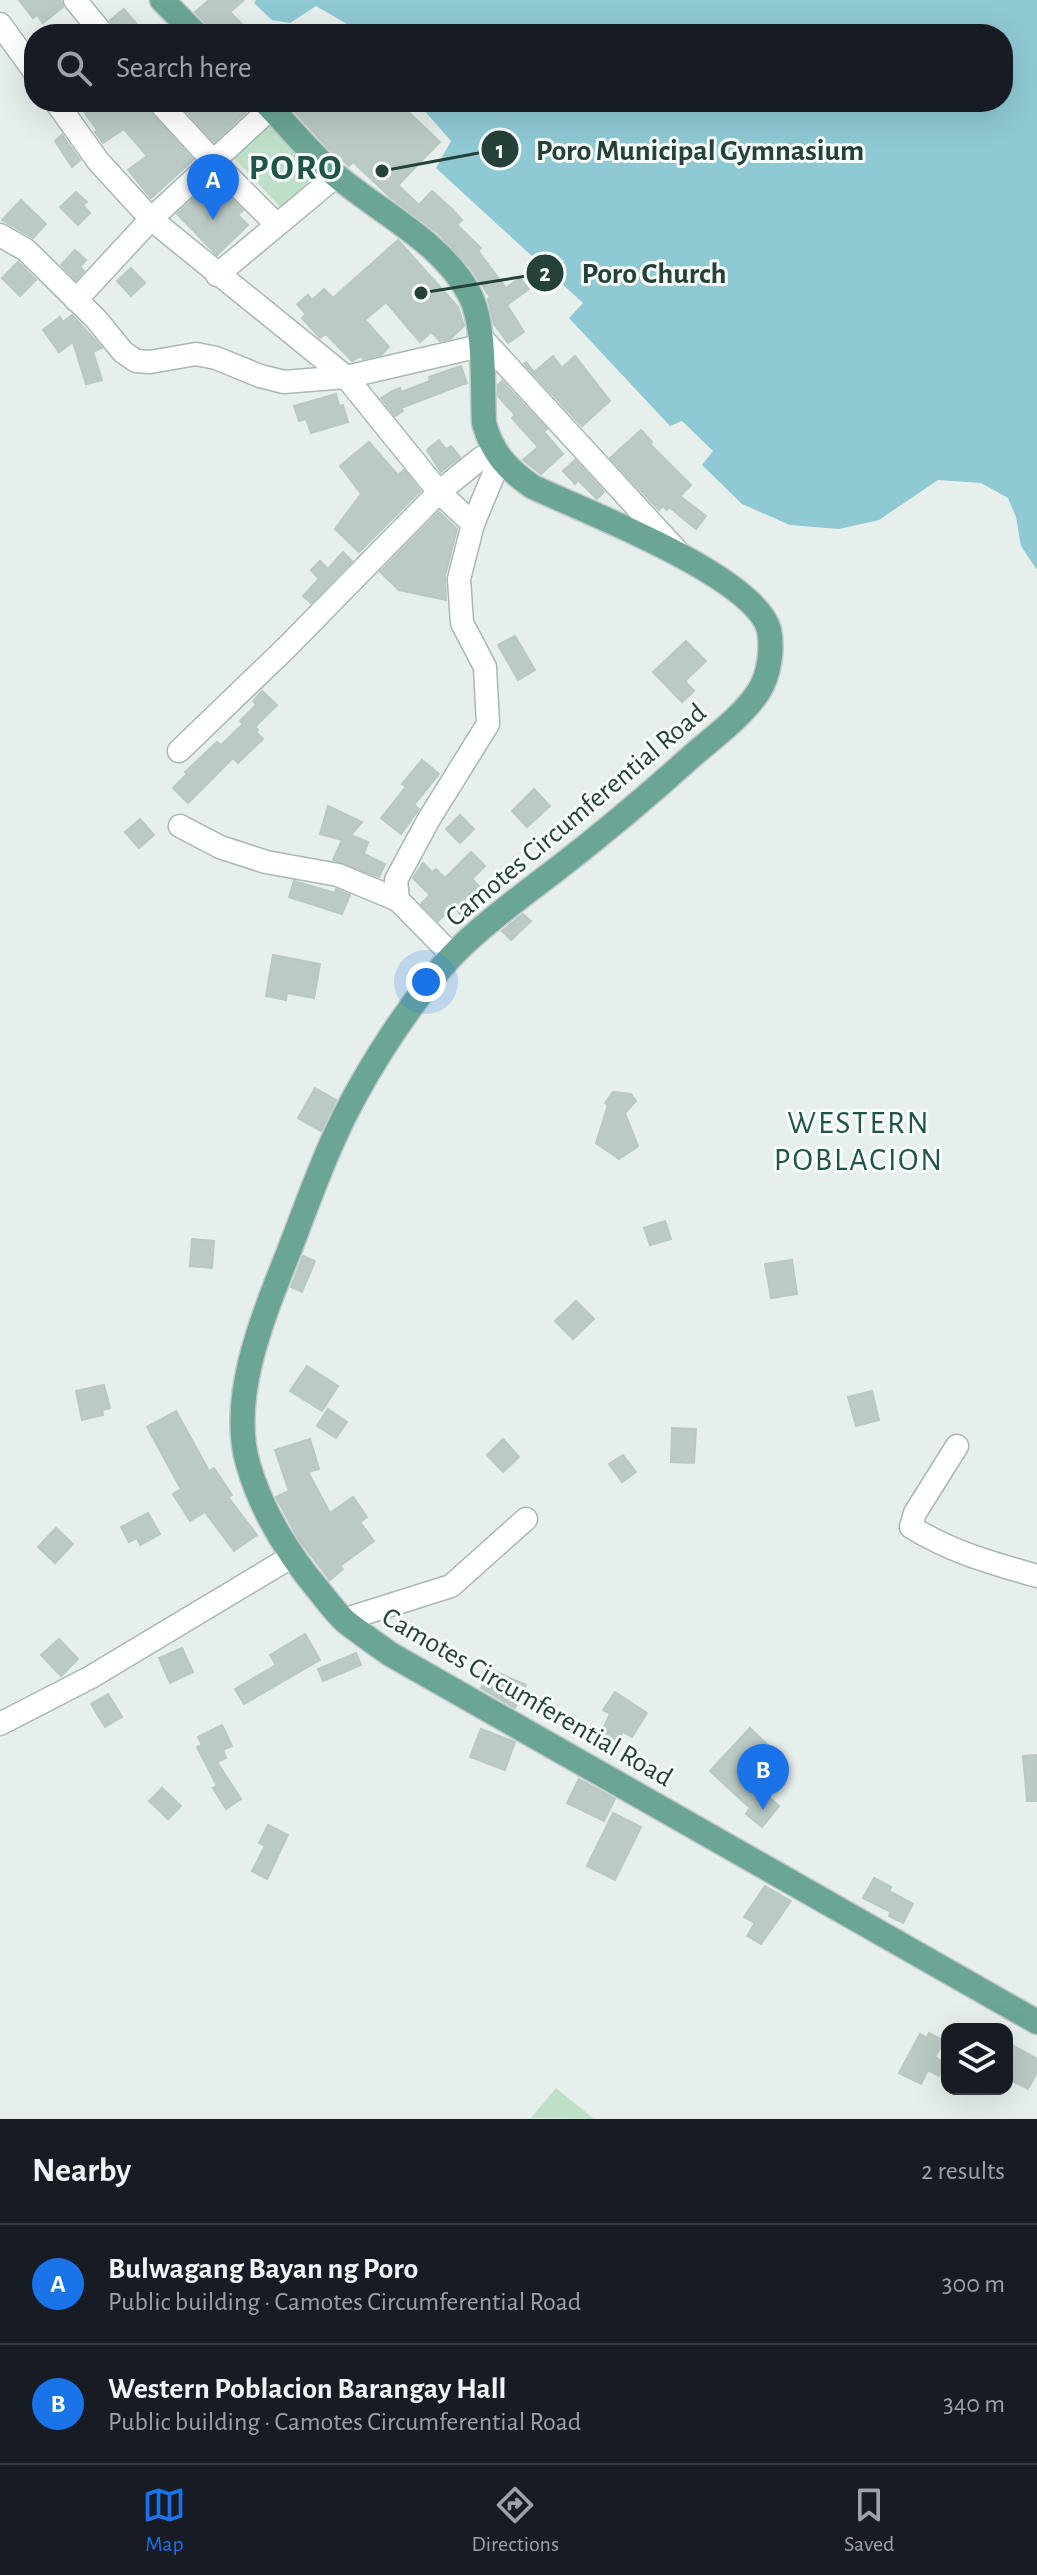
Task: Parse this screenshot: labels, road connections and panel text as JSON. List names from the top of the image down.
{
  "streets": {
    "main road": ["Camotes Circumferential Road"]
  },
  "districts": ["PORO", "WESTERN POBLACION"],
  "places": ["Poro Municipal Gymnasium", "Poro Church"],
  "page": {
    "search": "Search here",
    "pins": ["A", "B"],
    "heading": ["Nearby", "2 results"],
    "list": [
      {
        "mark": "A",
        "name": "Bulwagang Bayan ng Poro",
        "note": "Public building · Camotes Circumferential Road",
        "value": "300 m"
      },
      {
        "mark": "B",
        "name": "Western Poblacion Barangay Hall",
        "note": "Public building · Camotes Circumferential Road",
        "value": "340 m"
      }
    ],
    "nav": ["Map", "Directions", "Saved"]
  }
}
